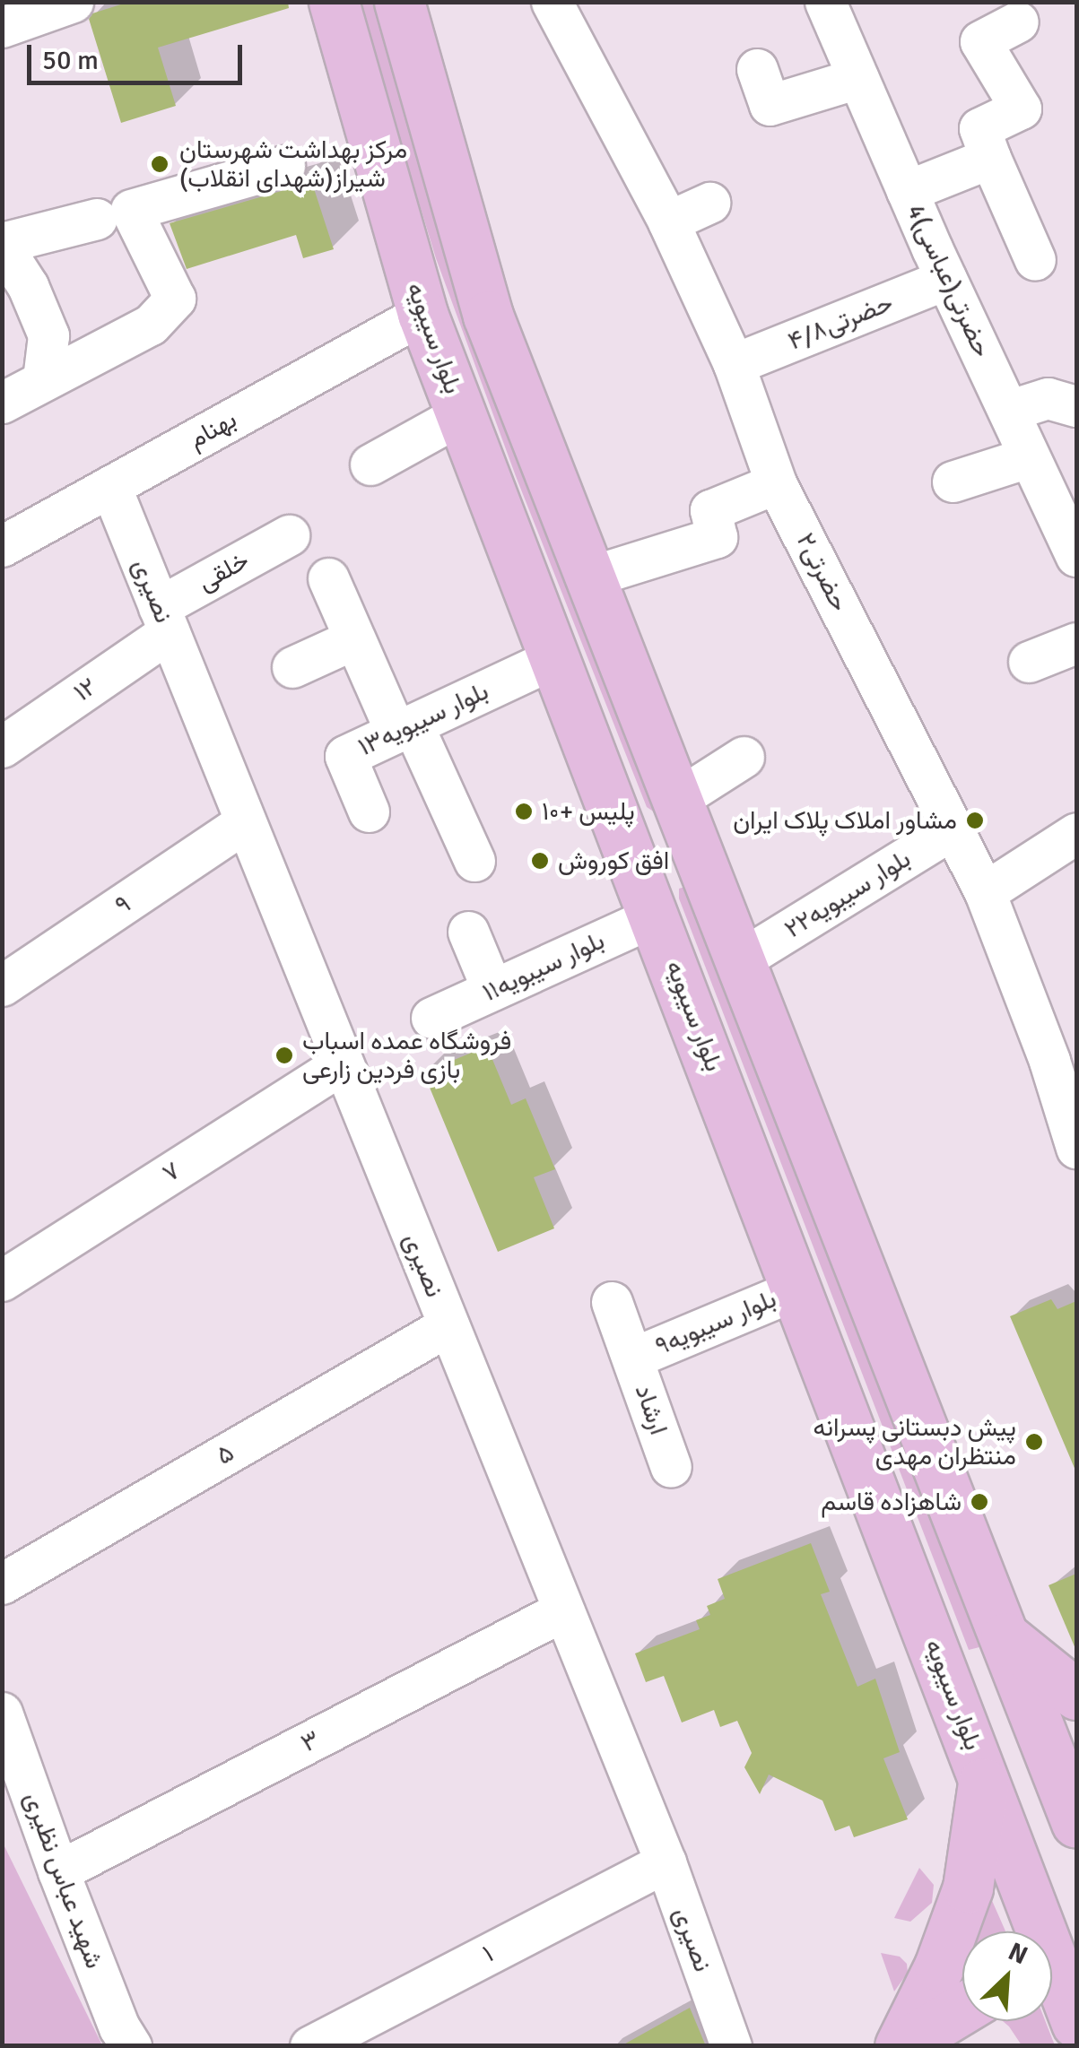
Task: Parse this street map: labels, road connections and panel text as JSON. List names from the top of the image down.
{
  "streets": {
    "main road": ["بلوار سیبویه"],
    "street": [
      "4حضرتی(عباسی)",
      "حضرتی۴/۸",
      "بهنام",
      "خلقی",
      "حضرتی۲",
      "نصیری",
      "۱۲",
      "بلوار سیبویه۱۳",
      "بلوار سیبویه۲۲",
      "۹",
      "بلوار سیبویه۱۱",
      "۷",
      "بلوار سیبویه۹",
      "ارشاد",
      "۵",
      "۳",
      "شهید عباس نظیری",
      "۱"
    ]
  },
  "crossings": [
    ["4حضرتی(عباسی)", "حضرتی۴/۸"],
    ["حضرتی۴/۸", "حضرتی۲"],
    ["بلوار سیبویه", "بهنام"],
    ["بلوار سیبویه", "بلوار سیبویه۱۳"],
    ["بلوار سیبویه", "بلوار سیبویه۱۱"],
    ["بلوار سیبویه", "بلوار سیبویه۹"],
    ["بهنام", "نصیری"],
    ["خلقی", "نصیری"],
    ["خلقی", "۱۲"],
    ["حضرتی۲", "بلوار سیبویه۲۲"],
    ["نصیری", "۱۲"],
    ["نصیری", "۹"],
    ["نصیری", "۷"],
    ["نصیری", "۵"],
    ["نصیری", "۳"],
    ["نصیری", "۱"],
    ["بلوار سیبویه۹", "ارشاد"],
    ["۳", "شهید عباس نظیری"]
  ],
  "places": [
    "مرکز بهداشت شهرستان شیراز(شهدای انقلاب)",
    "پلیس +۱۰",
    "مشاور املاک پلاک ایران",
    "افق کوروش",
    "فروشگاه عمده اسباب بازی فردین زارعی",
    "پیش دبستانی پسرانه منتظران مهدی",
    "شاهزاده قاسم"
  ],
  "scale_bar": "50 m",
  "north": "top right"
}
